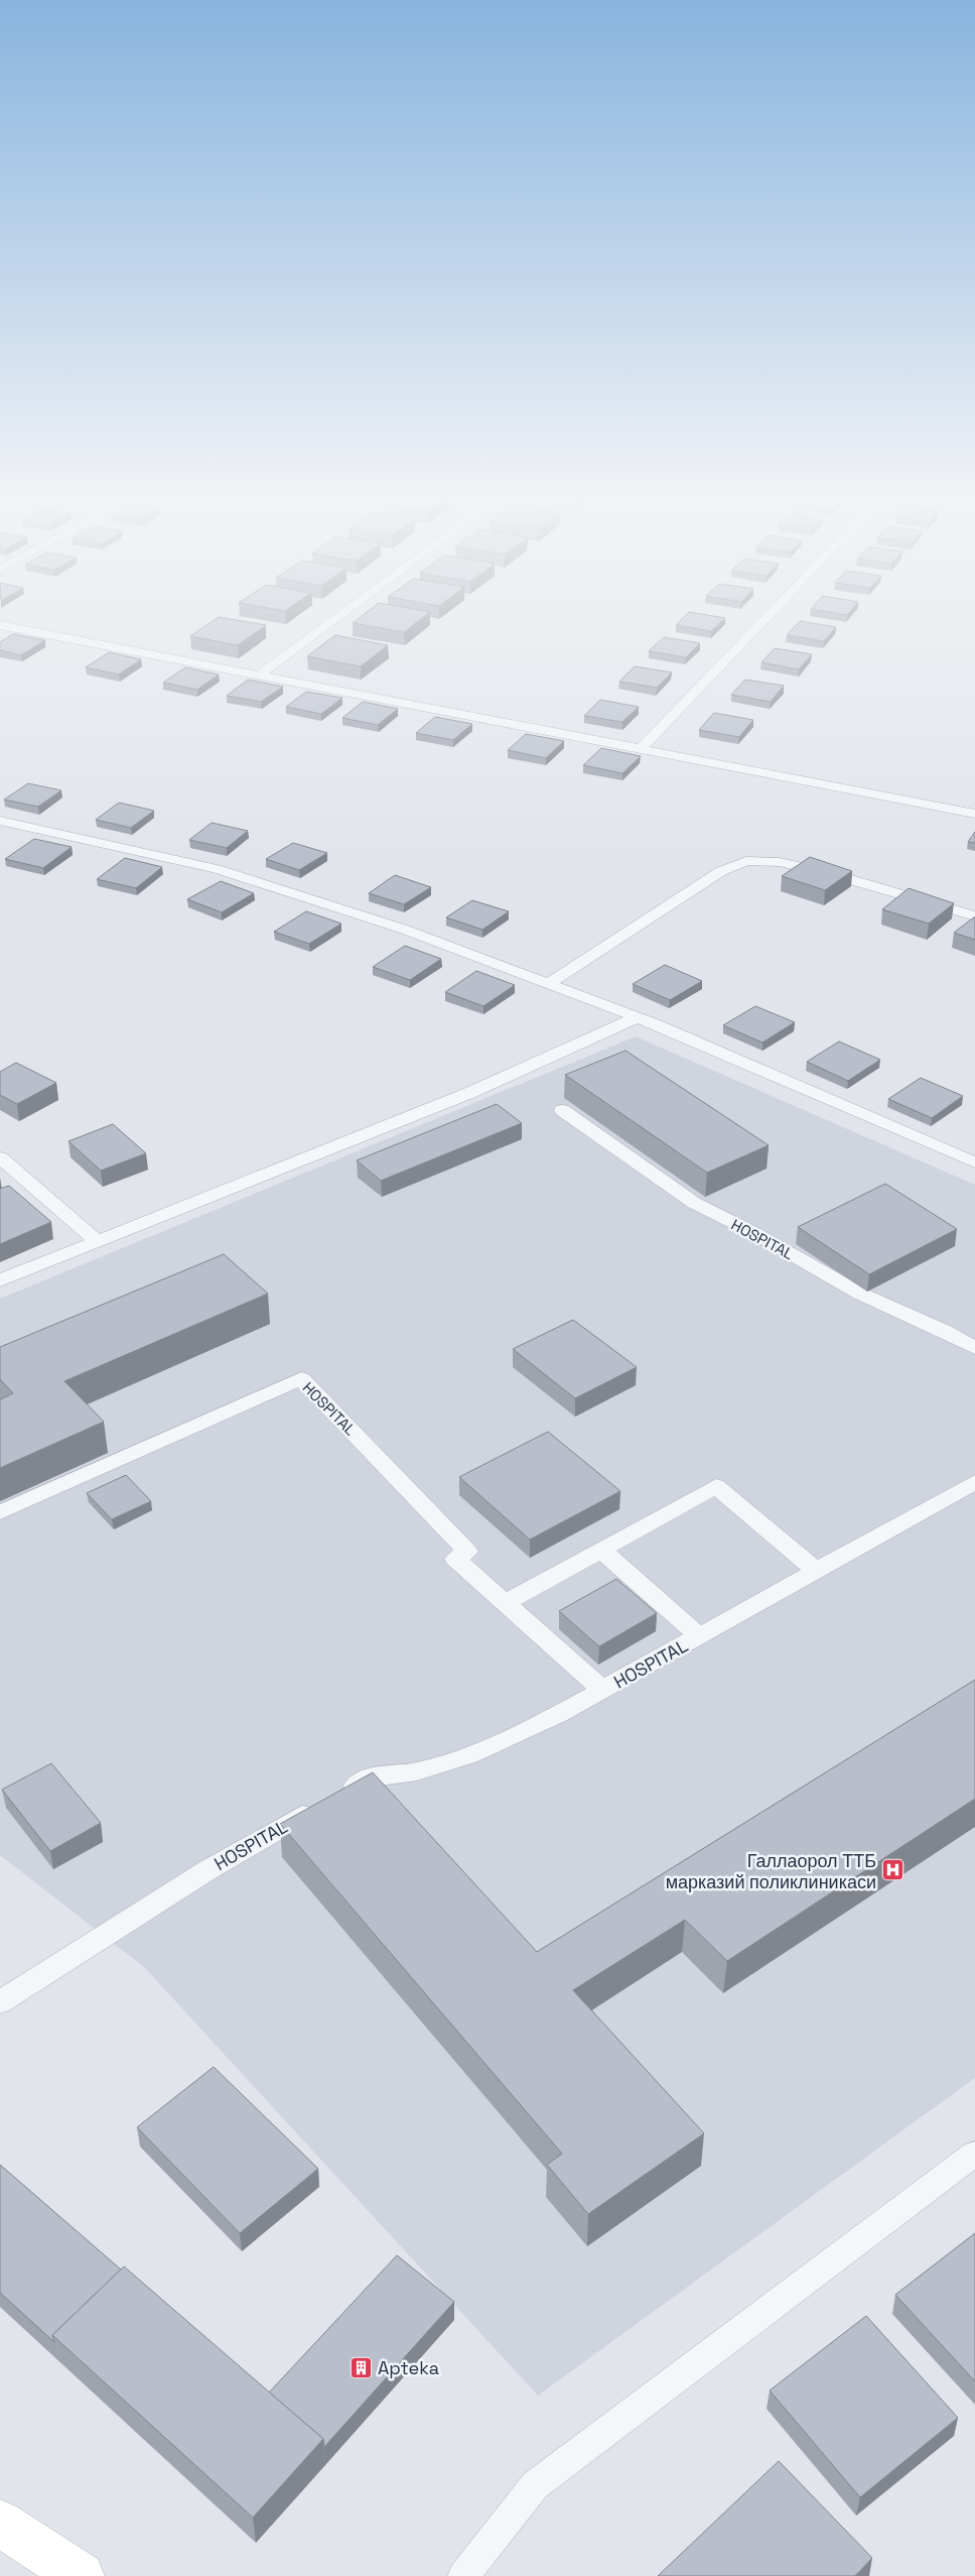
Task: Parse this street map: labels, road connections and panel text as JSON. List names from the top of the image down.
{
  "streets": {
    "lane": ["HOSPITAL"]
  },
  "places": {
    "hospital": ["Галлаорол ТТБ марказий поликлиникаси"],
    "building": ["Apteka"]
  }
}
